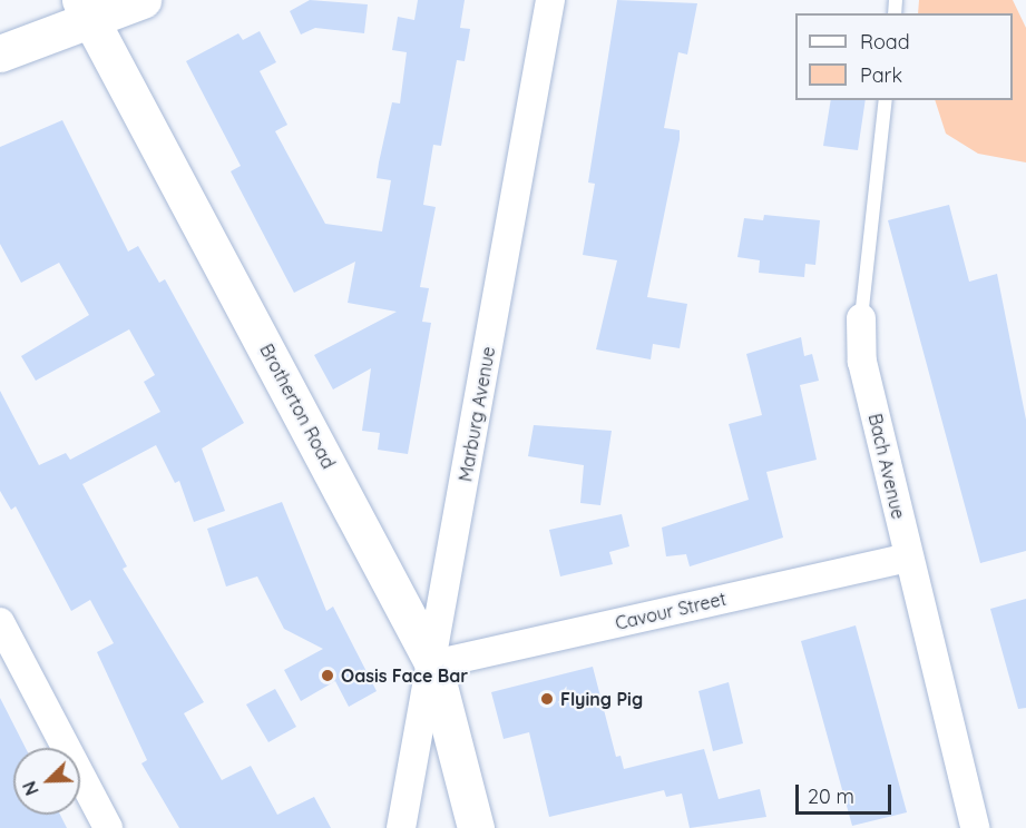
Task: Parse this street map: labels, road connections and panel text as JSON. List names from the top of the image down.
{
  "streets": {
    "street": [
      "Brotherton Road",
      "Marburg Avenue",
      "Bach Avenue",
      "Cavour Street"
    ]
  },
  "crossings": [
    ["Brotherton Road", "Marburg Avenue"],
    ["Brotherton Road", "Cavour Street"],
    ["Marburg Avenue", "Cavour Street"],
    ["Bach Avenue", "Cavour Street"]
  ],
  "places": ["Oasis Face Bar", "Flying Pig"],
  "legend": ["Road", "Park"],
  "scale_bar": "20 m",
  "north": "bottom left"
}
